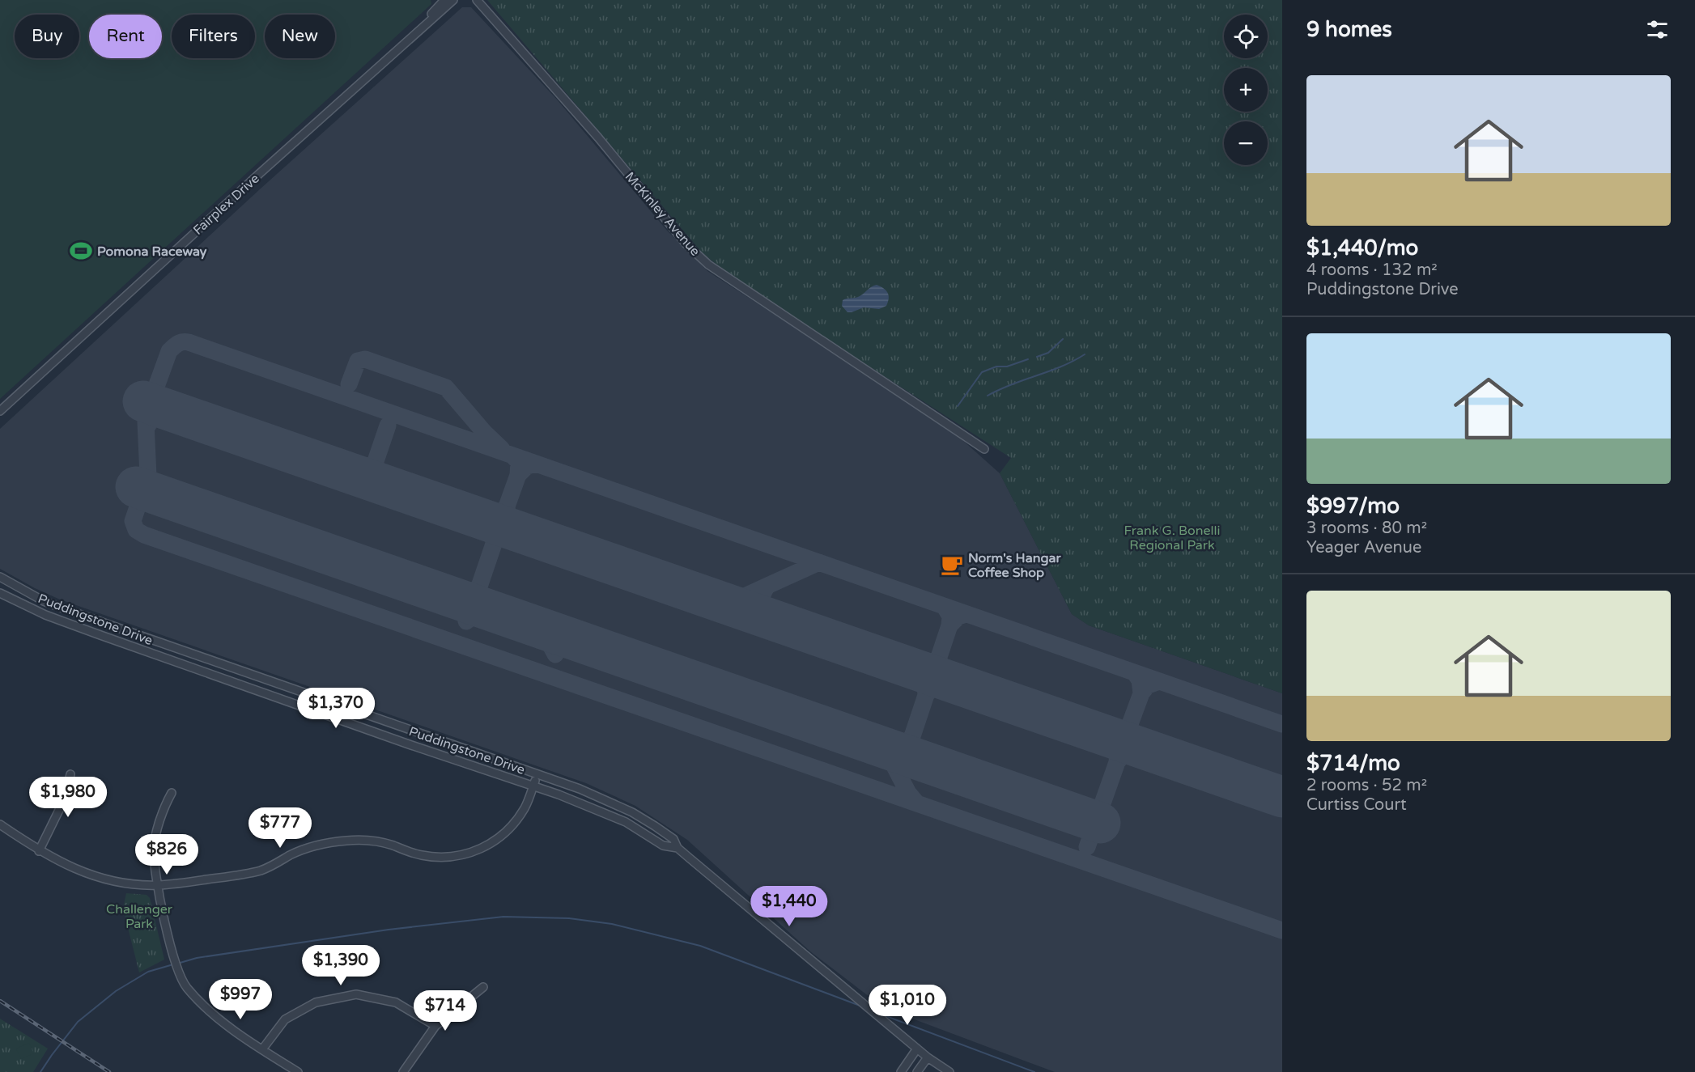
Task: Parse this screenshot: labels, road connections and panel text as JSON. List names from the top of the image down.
{
  "streets": {
    "street": ["Fairplex Drive", "McKinley Avenue", "Puddingstone Drive"]
  },
  "parks": ["Frank G. Bonelli Regional Park", "Challenger Park"],
  "places": {
    "sports": ["Pomona Raceway"],
    "cafe": ["Norm's Hangar Coffee Shop"]
  },
  "page": {
    "heading": "9 homes",
    "map_buttons": ["+", "−"],
    "chip": [
      "Buy",
      "Rent",
      "Filters",
      "New"
    ],
    "list": [
      {
        "name": "$1,440/mo",
        "note": "4 rooms · 132 m² · Puddingstone Drive"
      },
      {
        "name": "$997/mo",
        "note": "3 rooms · 80 m² · Yeager Avenue"
      },
      {
        "name": "$714/mo",
        "note": "2 rooms · 52 m² · Curtiss Court"
      }
    ],
    "price": [
      "$1,370",
      "$1,980",
      "$777",
      "$826",
      "$1,440",
      "$1,390",
      "$997",
      "$1,010",
      "$714"
    ]
  }
}
